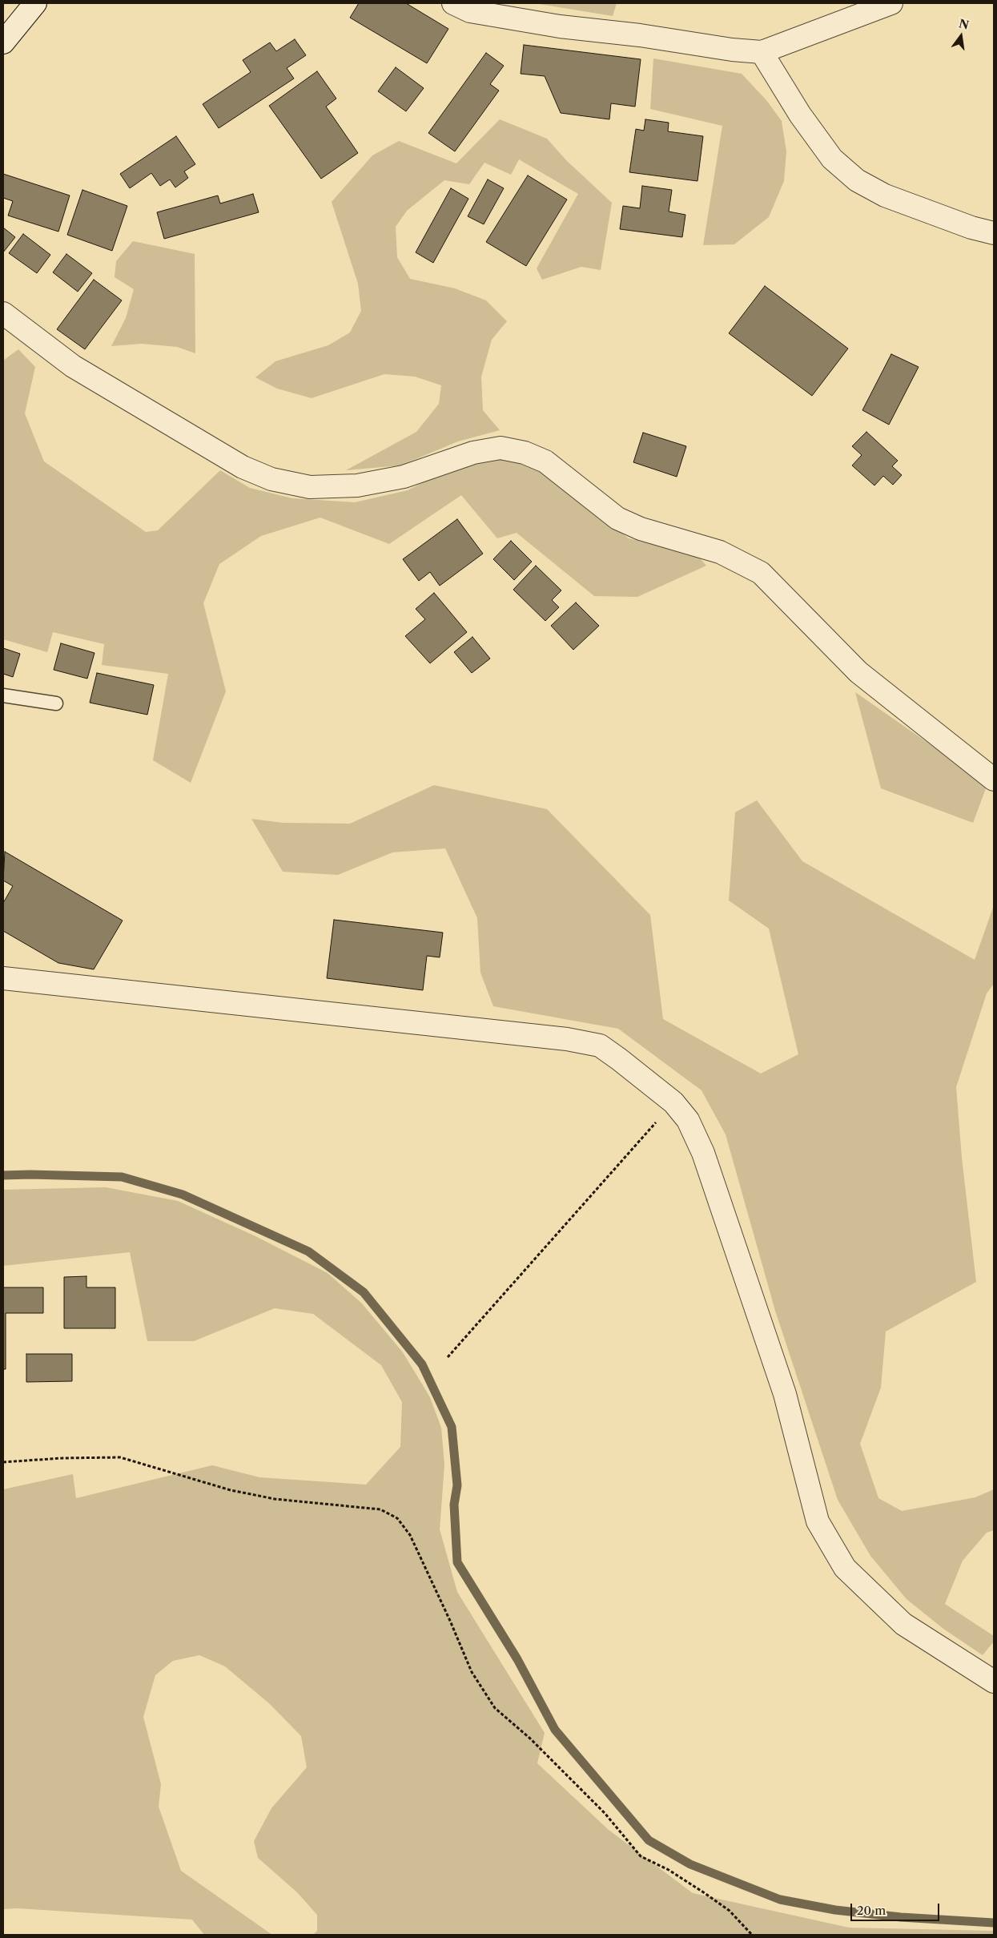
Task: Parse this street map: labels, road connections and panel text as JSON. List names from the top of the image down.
{
  "scale_bar": "20 m",
  "north": "top"
}
